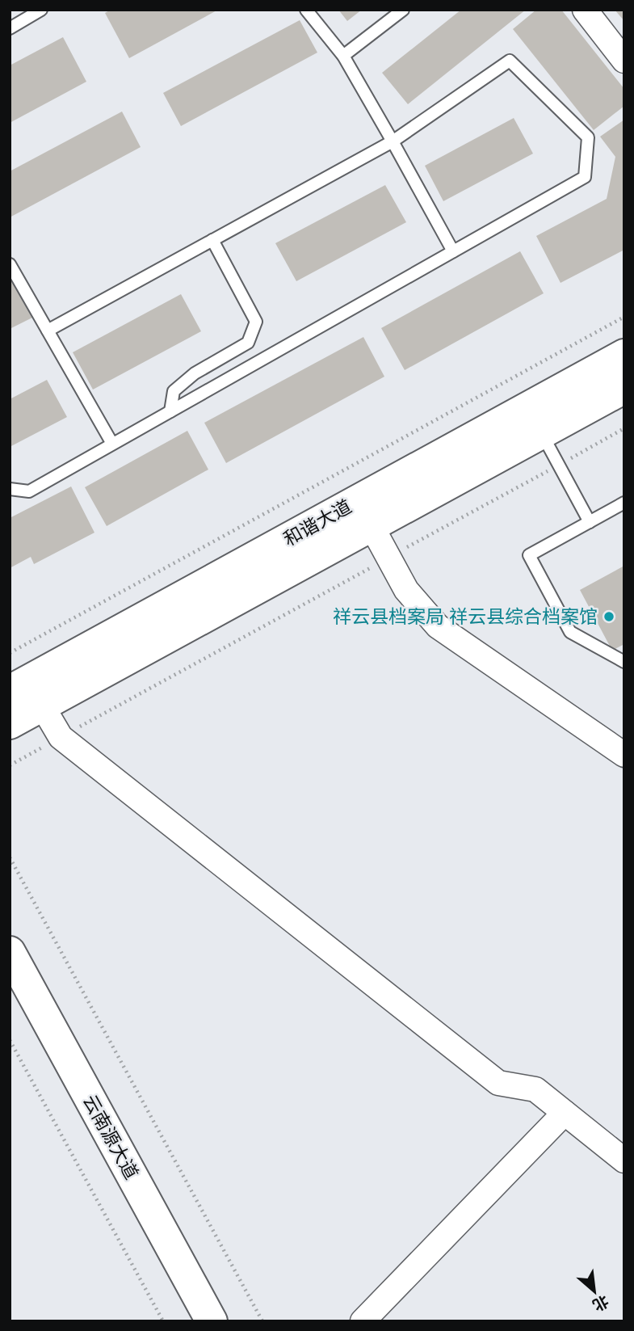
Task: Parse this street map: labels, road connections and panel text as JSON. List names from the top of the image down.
{
  "streets": {
    "main road": ["和谐大道", "云南源大道"]
  },
  "places": ["祥云县档案局 祥云县综合档案馆"],
  "north": "bottom right"
}
